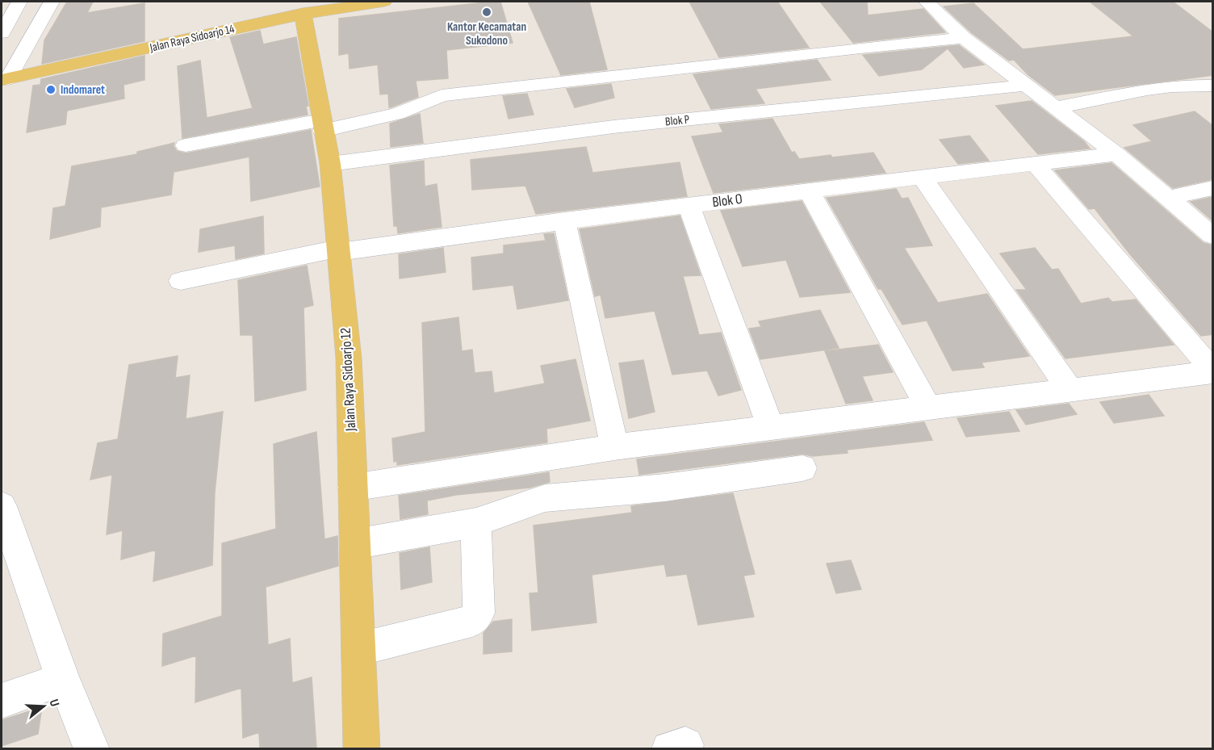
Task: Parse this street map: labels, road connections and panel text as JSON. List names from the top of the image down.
{
  "streets": {
    "main road": ["Jalan Raya Sidoarjo 14", "Jalan Raya Sidoarjo 12"],
    "street": ["Blok P", "Blok O"]
  },
  "crossings": [
    ["Jalan Raya Sidoarjo 14", "Jalan Raya Sidoarjo 12"],
    ["Blok P", "Jalan Raya Sidoarjo 12"],
    ["Blok O", "Jalan Raya Sidoarjo 12"]
  ],
  "places": ["Kantor Kecamatan Sukodono", "Indomaret"],
  "north": "right"
}
